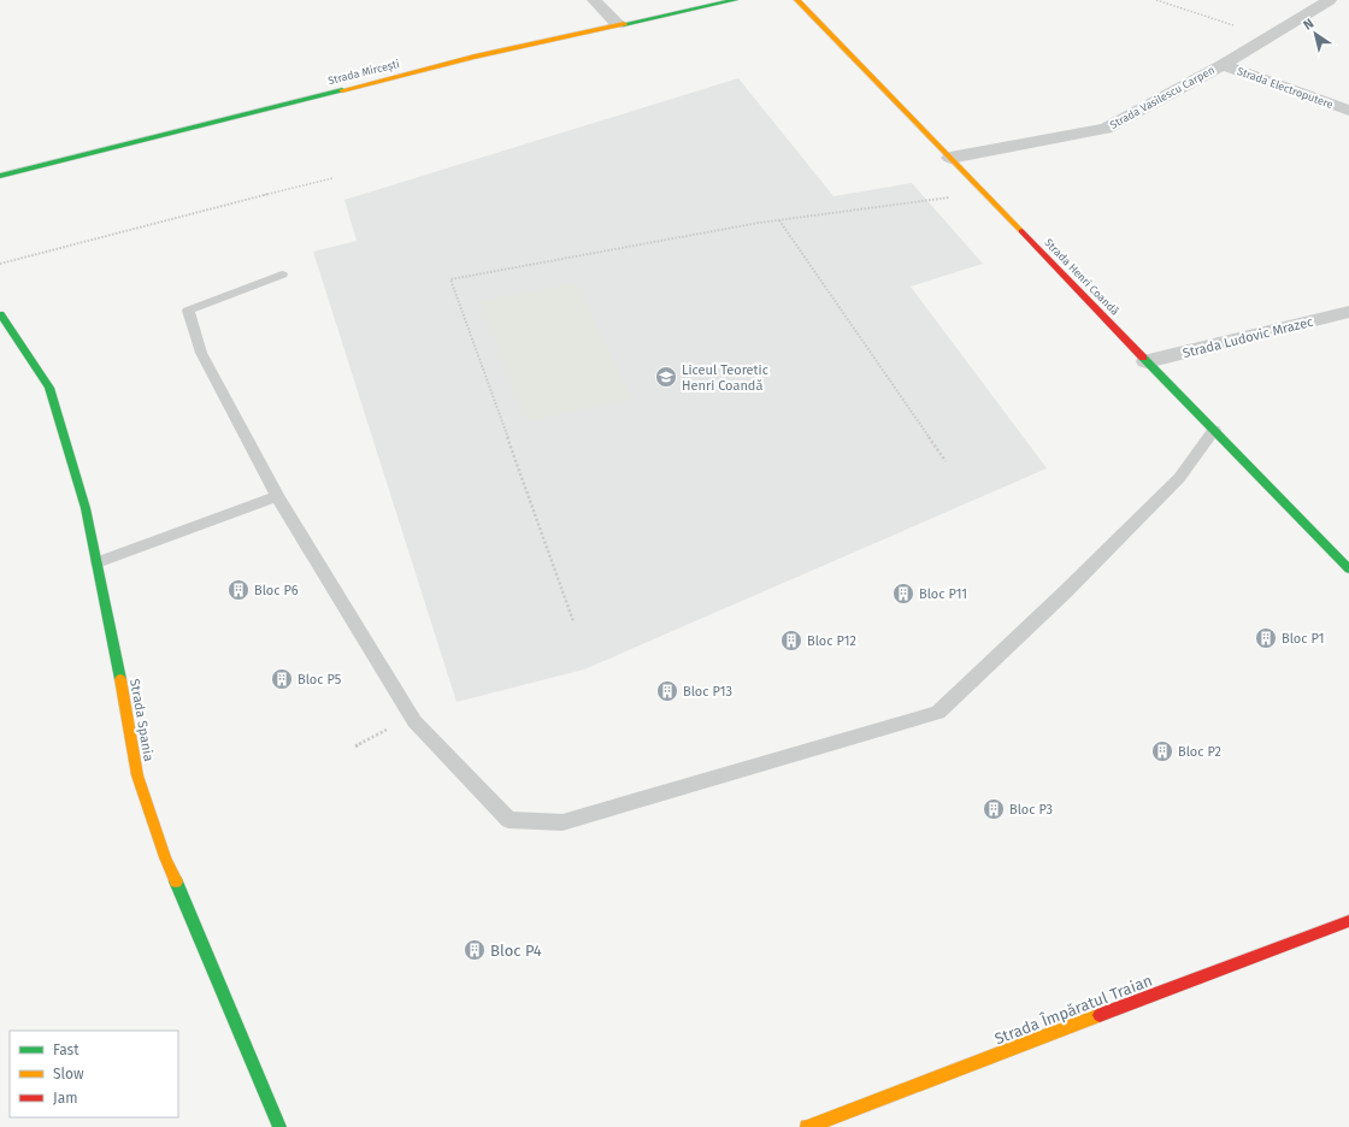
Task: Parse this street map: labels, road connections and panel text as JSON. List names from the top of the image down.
{
  "streets": {
    "street": [
      "Strada Mircești",
      "Strada Electroputere",
      "Strada Vasilescu Carpen",
      "Strada Henri Coandă",
      "Strada Ludovic Mrazec",
      "Strada Spania",
      "Strada Împăratul Traian"
    ]
  },
  "crossings": [
    ["Strada Electroputere", "Strada Vasilescu Carpen"],
    ["Strada Vasilescu Carpen", "Strada Henri Coandă"],
    ["Strada Henri Coandă", "Strada Ludovic Mrazec"]
  ],
  "places": {
    "school or university": ["Liceul Teoretic Henri Coandă"],
    "building": [
      "Bloc P6",
      "Bloc P11",
      "Bloc P1",
      "Bloc P12",
      "Bloc P5",
      "Bloc P13",
      "Bloc P2",
      "Bloc P3",
      "Bloc P4"
    ]
  },
  "legend": ["Fast", "Slow", "Jam"],
  "north": "top left"
}
